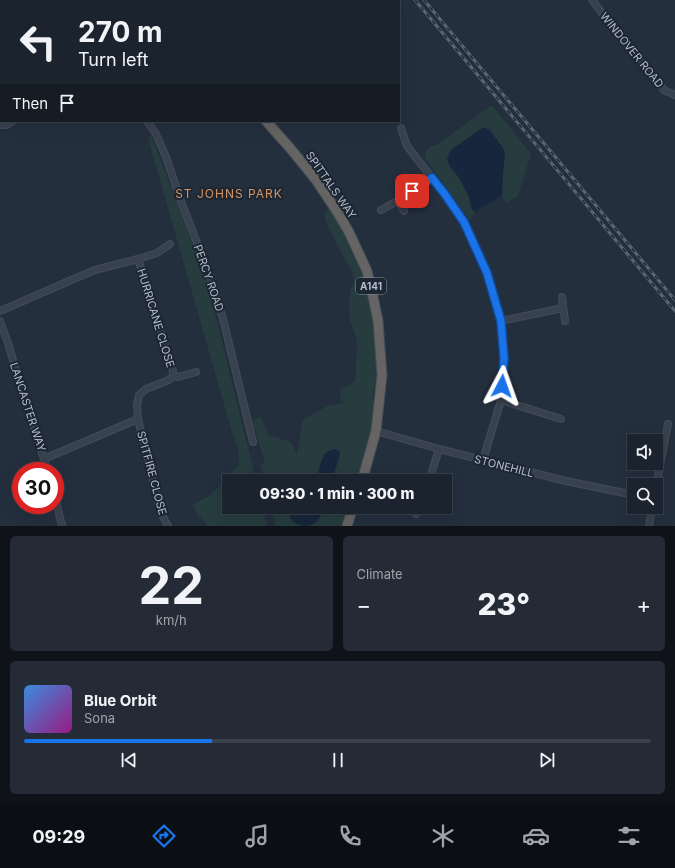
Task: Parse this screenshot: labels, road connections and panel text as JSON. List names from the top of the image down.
{
  "streets": {
    "highway": ["SPITTALS WAY", "A141"],
    "street": [
      "WINDOVER ROAD",
      "PERCY ROAD",
      "HURRICANE CLOSE",
      "LANCASTER WAY",
      "STONEHILL",
      "SPITFIRE CLOSE"
    ]
  },
  "crossings": [
    ["SPITTALS WAY", "STONEHILL"],
    ["HURRICANE CLOSE", "SPITFIRE CLOSE"],
    ["LANCASTER WAY", "SPITFIRE CLOSE"]
  ],
  "districts": ["ST JOHNS PARK"],
  "page": {
    "turn": ["270 m", "Turn left"],
    "then": "Then",
    "limit": "30",
    "trip": "09:30 · 1 min · 300 m",
    "tile": [
      ["22", "km/h"],
      "Climate"
    ],
    "heat": ["−", "23°", "+"],
    "song": ["Blue Orbit", "Sona"],
    "tabs": "09:29"
  }
}
